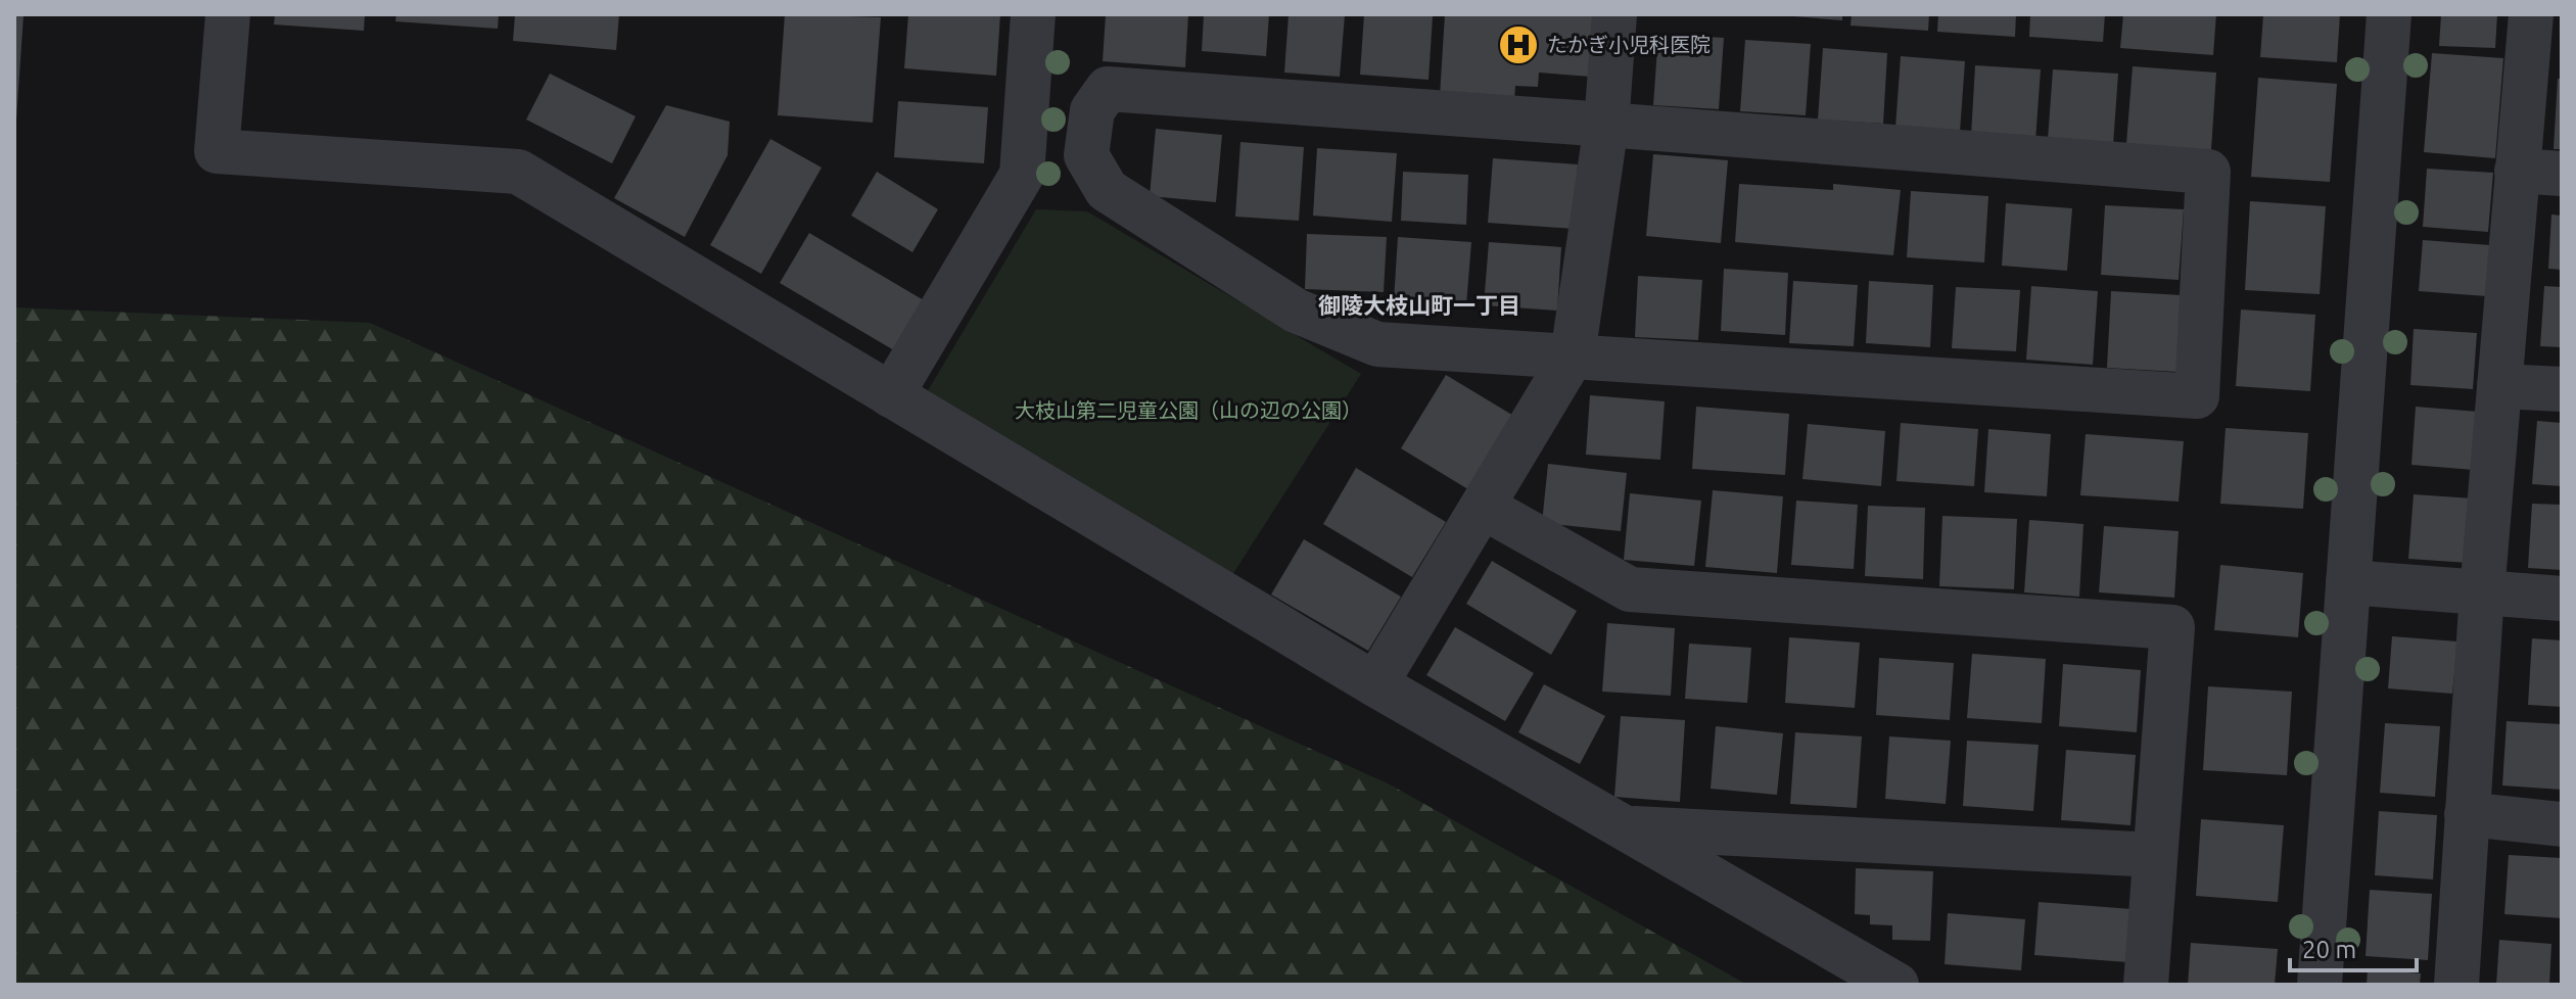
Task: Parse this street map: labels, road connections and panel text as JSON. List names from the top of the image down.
{
  "districts": ["御陵大枝山町一丁目"],
  "parks": ["大枝山第二児童公園（山の辺の公園）"],
  "places": {
    "hospital": ["たかぎ小児科医院"]
  },
  "scale_bar": "20 m"
}
